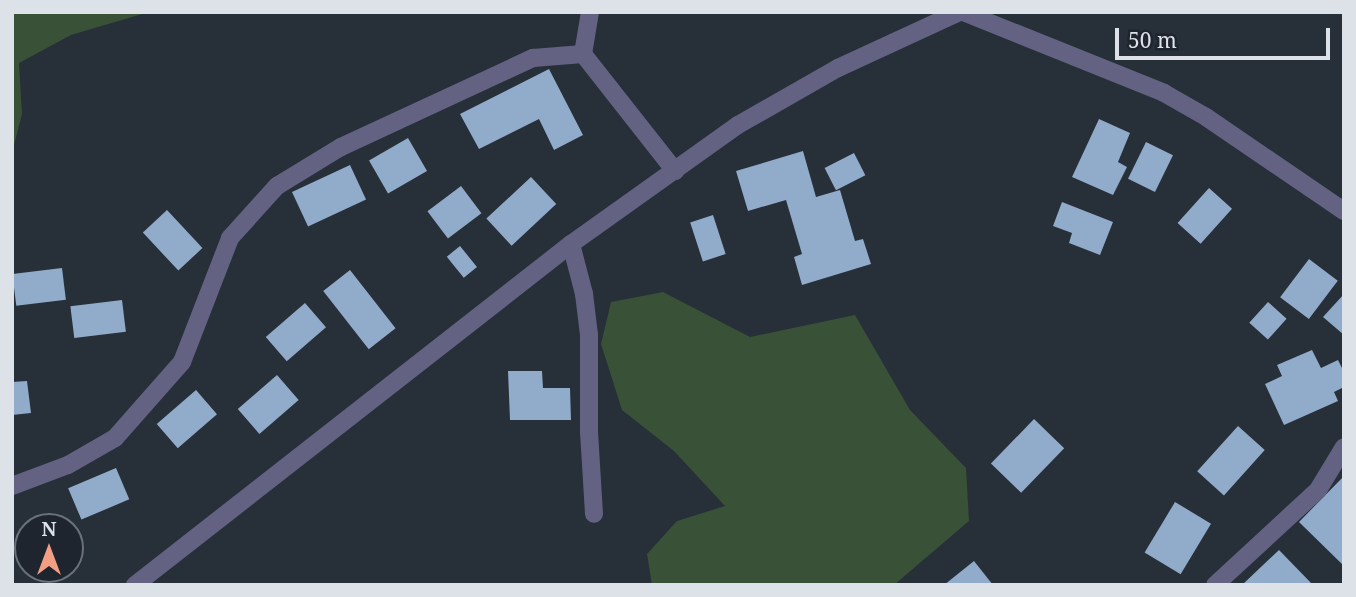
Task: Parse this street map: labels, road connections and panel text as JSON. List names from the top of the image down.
{
  "scale_bar": "50 m",
  "north": "top"
}
